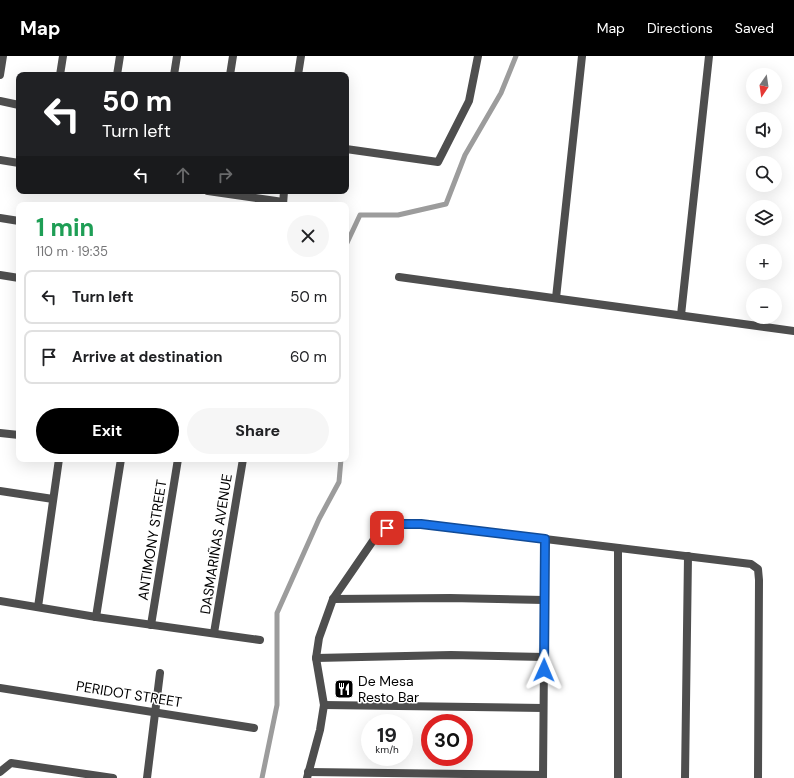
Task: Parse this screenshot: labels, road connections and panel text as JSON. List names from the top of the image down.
{
  "streets": {
    "street": ["ANTIMONY STREET", "DASMARIÑAS AVENUE", "PERIDOT STREET"]
  },
  "places": {
    "restaurant": ["De Mesa Resto Bar"]
  },
  "north": "bottom",
  "page": {
    "header": "Map",
    "nav": ["Map", "Directions", "Saved"],
    "map_buttons": ["+", "−"],
    "turn": ["50 m", "Turn left"],
    "heading": ["1 min", "110 m · 19:35"],
    "list": [
      {
        "name": "Turn left",
        "value": "50 m"
      },
      {
        "name": "Arrive at destination",
        "value": "60 m"
      }
    ],
    "buttons": ["Exit", "Share"],
    "speed": "19 km/h",
    "limit": "30"
  }
}
